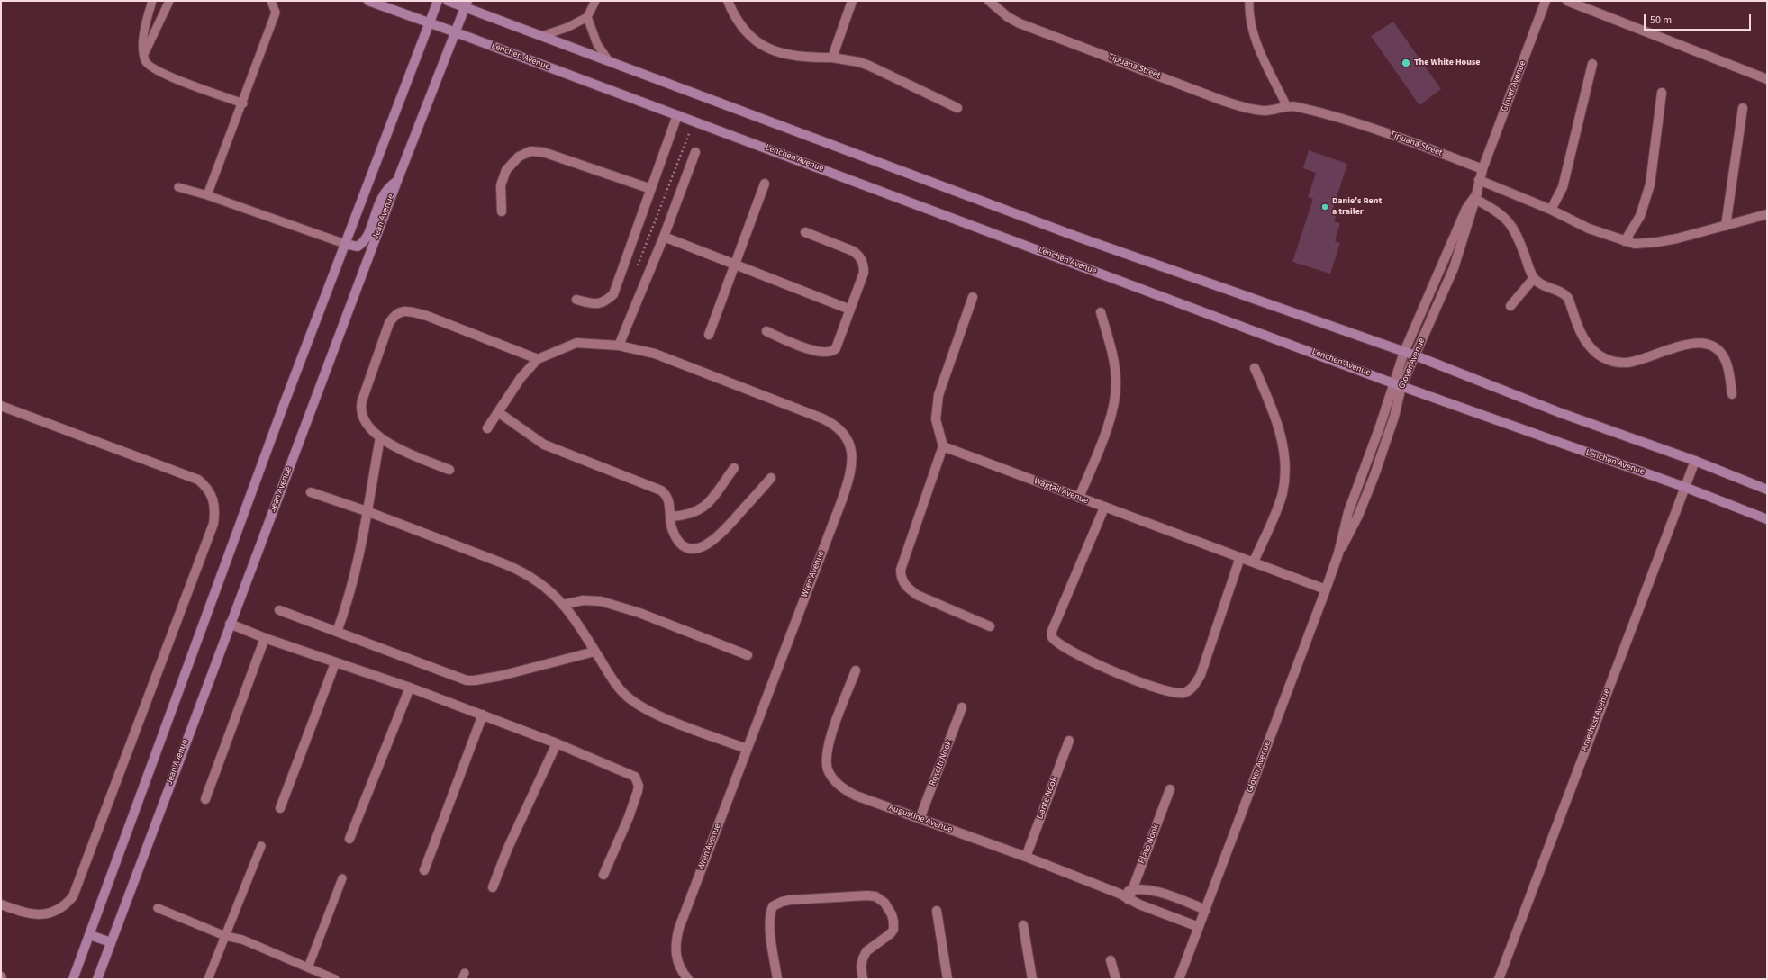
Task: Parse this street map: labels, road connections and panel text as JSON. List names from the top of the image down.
{
  "streets": {
    "main road": ["Lenchen Avenue", "Jean Avenue"],
    "street": [
      "Tipuana Street",
      "Glover Avenue",
      "Wagtail Avenue",
      "Wren Avenue",
      "Amethust Avenue",
      "Rosetti Nook",
      "Dante Nook",
      "Augustine Avenue",
      "Plato Nook"
    ]
  },
  "crossings": [
    ["Lenchen Avenue", "Glover Avenue"],
    ["Lenchen Avenue", "Jean Avenue"],
    ["Lenchen Avenue", "Amethust Avenue"],
    ["Tipuana Street", "Glover Avenue"],
    ["Glover Avenue", "Wagtail Avenue"],
    ["Glover Avenue", "Augustine Avenue"],
    ["Rosetti Nook", "Augustine Avenue"],
    ["Dante Nook", "Augustine Avenue"],
    ["Augustine Avenue", "Plato Nook"]
  ],
  "places": ["The White House", "Danie's Rent a trailer"],
  "scale_bar": "50 m"
}
